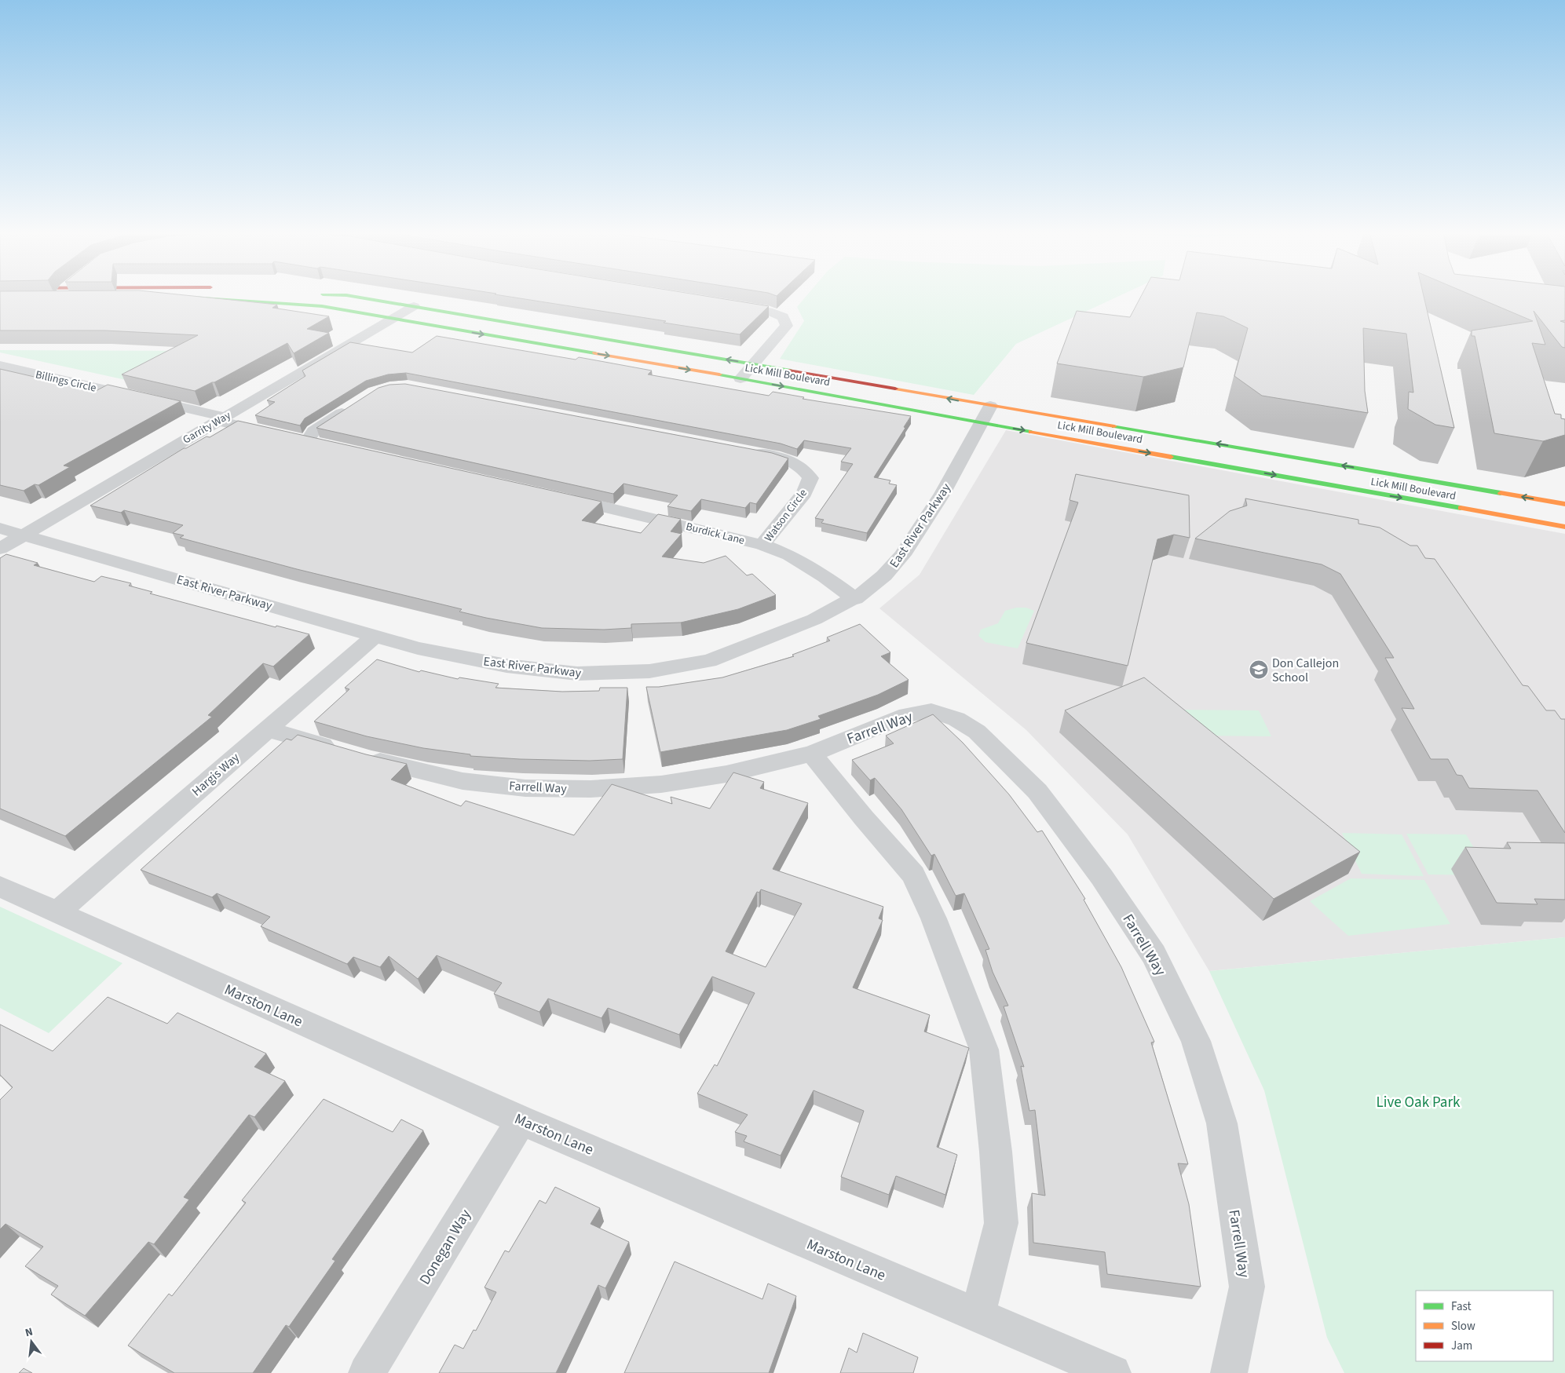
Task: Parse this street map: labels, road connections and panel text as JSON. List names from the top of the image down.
{
  "streets": {
    "main road": ["Lick Mill Boulevard"],
    "street": [
      "Billings Circle",
      "Garrity Way",
      "Watson Circle",
      "East River Parkway",
      "Burdick Lane",
      "Farrell Way",
      "Hargis Way",
      "Marston Lane",
      "Donegan Way"
    ]
  },
  "crossings": [
    ["Lick Mill Boulevard", "Garrity Way"],
    ["Lick Mill Boulevard", "East River Parkway"],
    ["Billings Circle", "Garrity Way"],
    ["Garrity Way", "East River Parkway"],
    ["Watson Circle", "Burdick Lane"],
    ["East River Parkway", "Burdick Lane"],
    ["East River Parkway", "Hargis Way"],
    ["Farrell Way", "Hargis Way"],
    ["Hargis Way", "Marston Lane"],
    ["Marston Lane", "Donegan Way"]
  ],
  "parks": ["Live Oak Park"],
  "places": {
    "school or university": ["Don Callejon School"]
  },
  "legend": ["Fast", "Slow", "Jam"],
  "north": "top"
}
